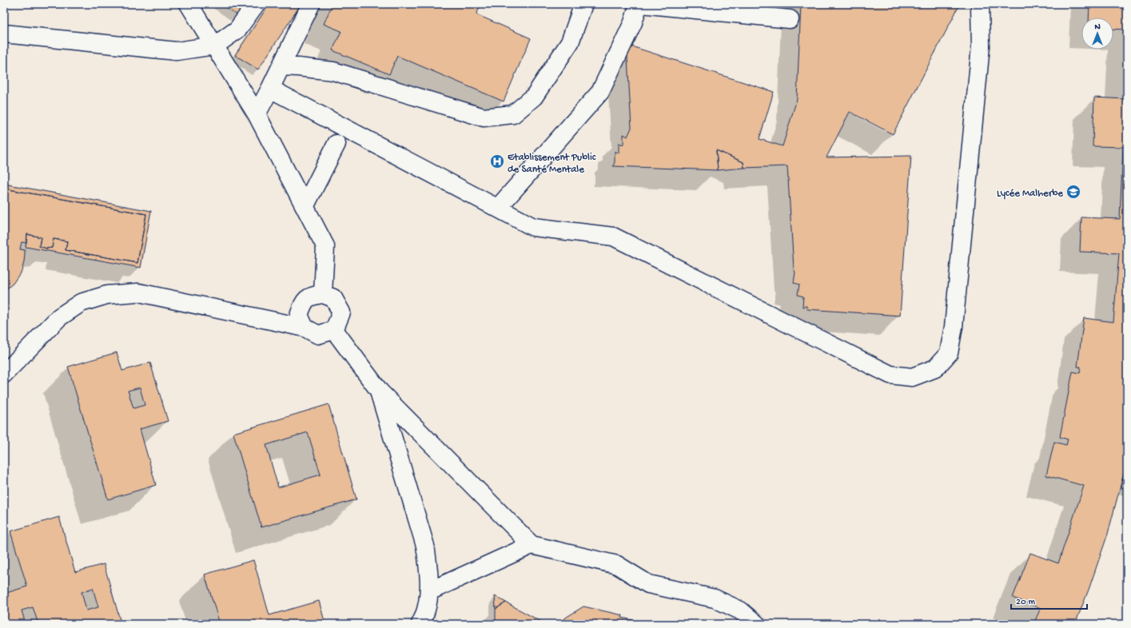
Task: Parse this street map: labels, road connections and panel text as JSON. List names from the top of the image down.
{
  "places": {
    "hospital": ["Etablissement Public de Santé Mentale"],
    "school or university": ["Lycée Malherbe"]
  },
  "scale_bar": "20 m",
  "north": "top"
}
